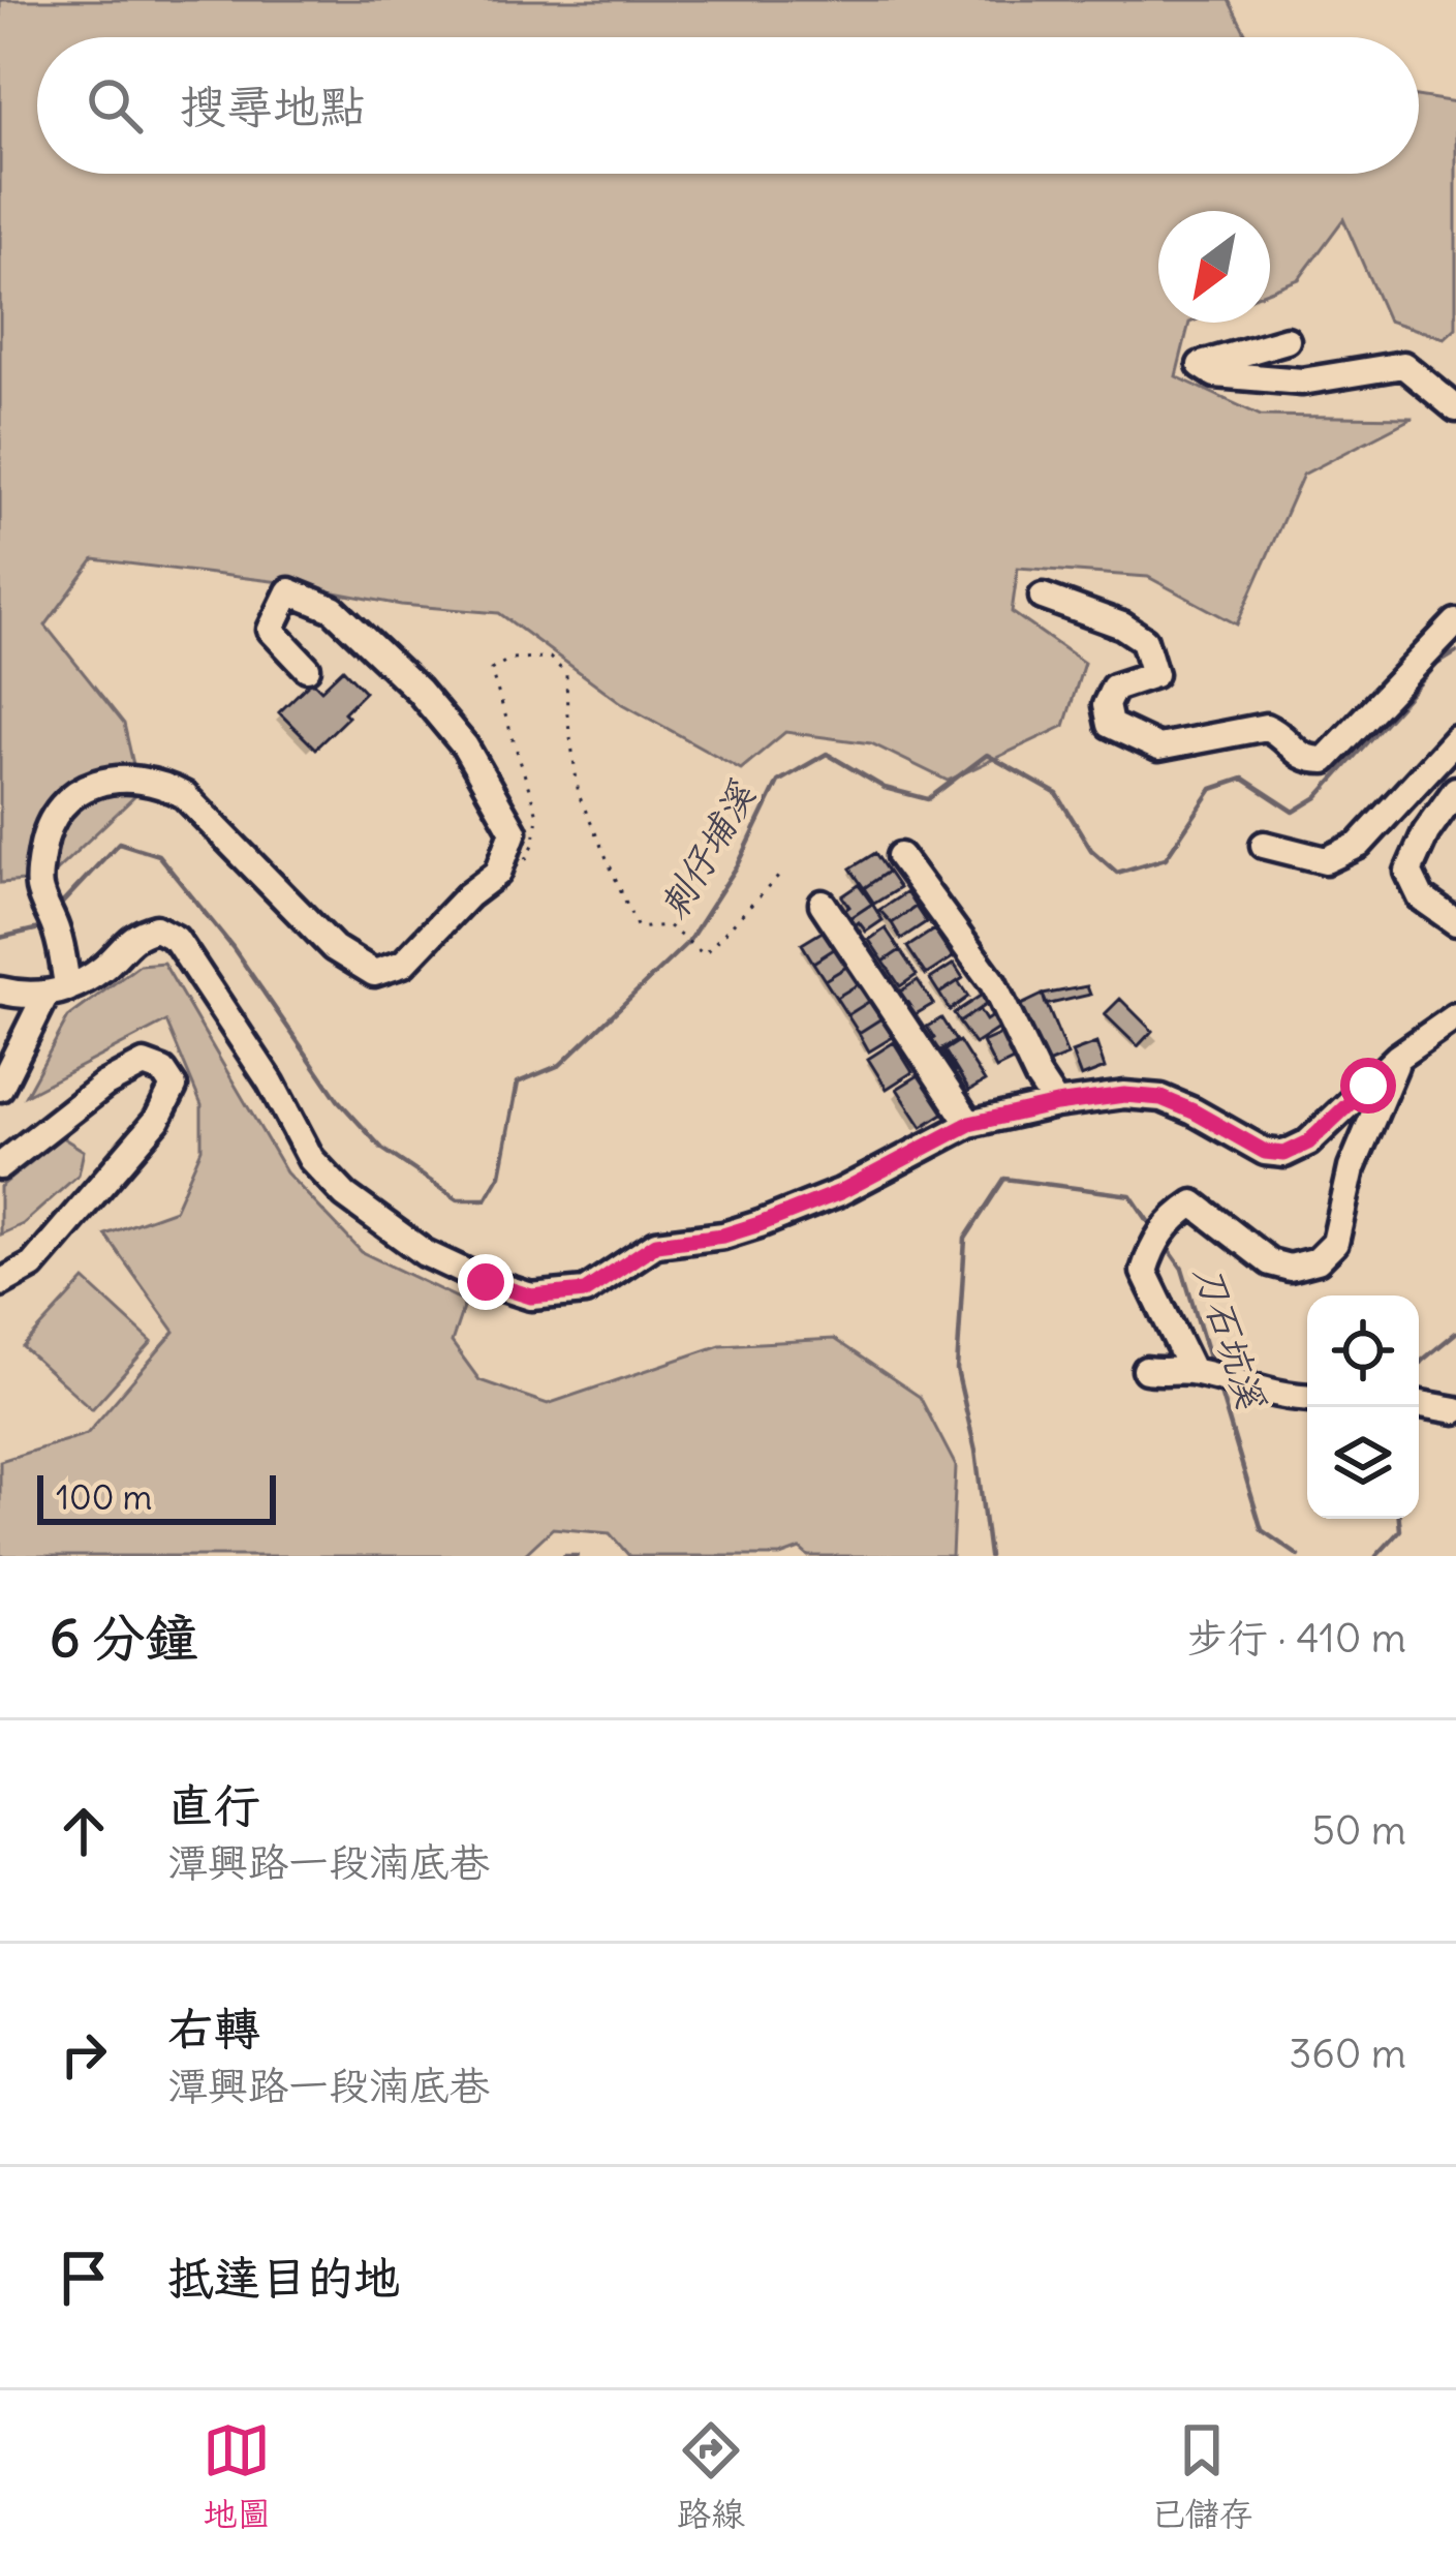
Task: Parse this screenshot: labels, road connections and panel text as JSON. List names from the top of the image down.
{
  "water": ["刺仔埔溪", "刀石坑溪"],
  "scale_bar": "100 m",
  "north": "bottom left",
  "page": {
    "search": "搜尋地點",
    "scale": "100 m",
    "heading": ["6 分鐘", "步行 · 410 m"],
    "list": [
      ["直行", "潭興路一段湳底巷", "50 m"],
      ["右轉", "潭興路一段湳底巷", "360 m"],
      "抵達目的地"
    ],
    "nav": ["地圖", "路線", "已儲存"]
  }
}
